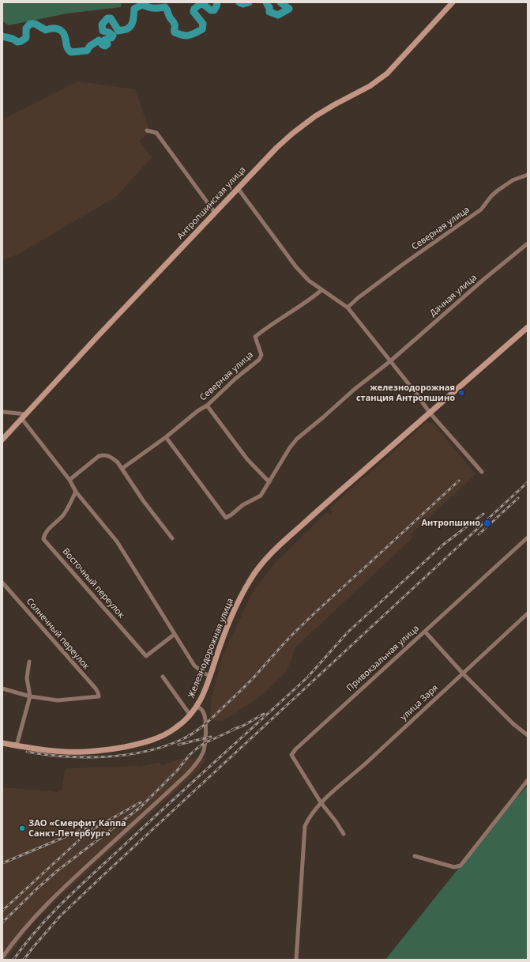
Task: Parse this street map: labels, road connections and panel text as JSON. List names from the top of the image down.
{
  "streets": {
    "street": [
      "Антропшинская улица",
      "Северная улица",
      "Дачная улица",
      "Восточный переулок",
      "Солнечный переулок",
      "Железнодорожная улица",
      "Привокзальная улица",
      "улица Заря"
    ]
  },
  "crossings": [
    ["Привокзальная улица", "улица Заря"]
  ],
  "places": ["железнодорожная станция Антропшино", "Антропшино", "ЗАО «Смерфит Каппа Санкт-Петербург»"]
}
